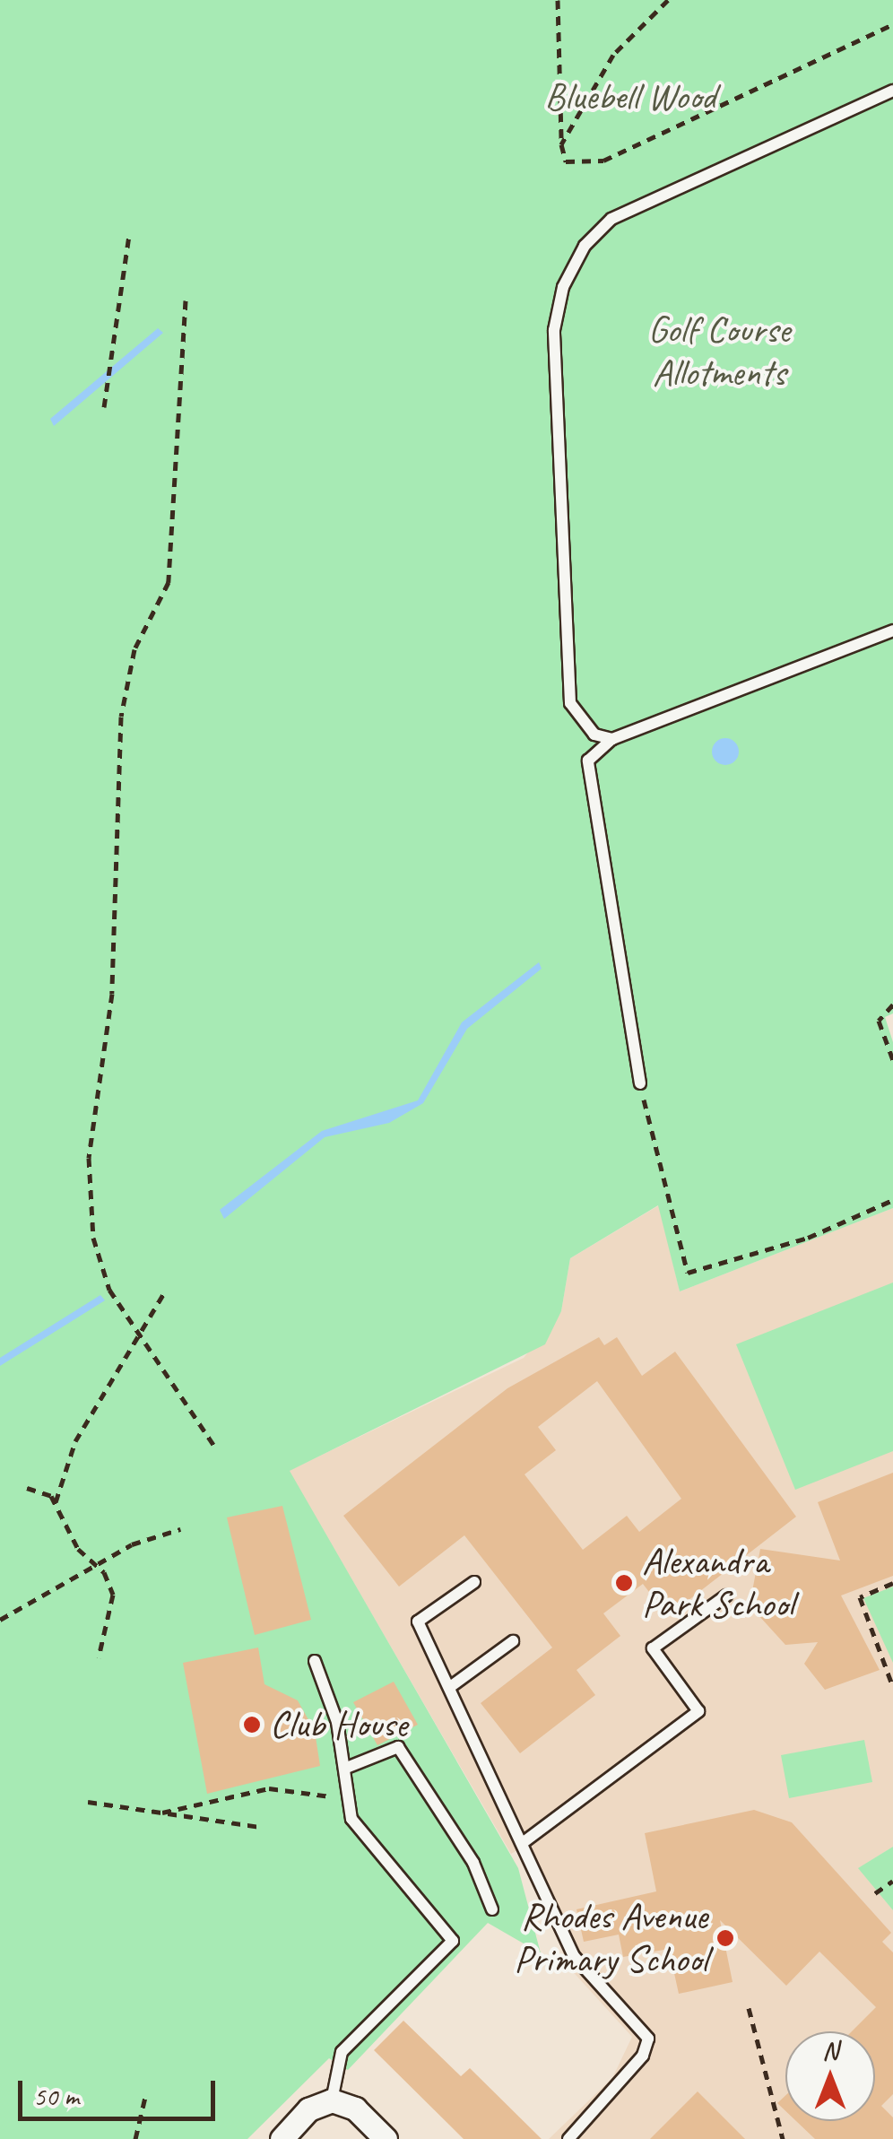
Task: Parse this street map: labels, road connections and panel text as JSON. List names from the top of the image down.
{
  "parks": ["Bluebell Wood", "Golf Course Allotments"],
  "places": ["Alexandra Park School", "Club House", "Rhodes Avenue Primary School"],
  "scale_bar": "50 m",
  "north": "top"
}
